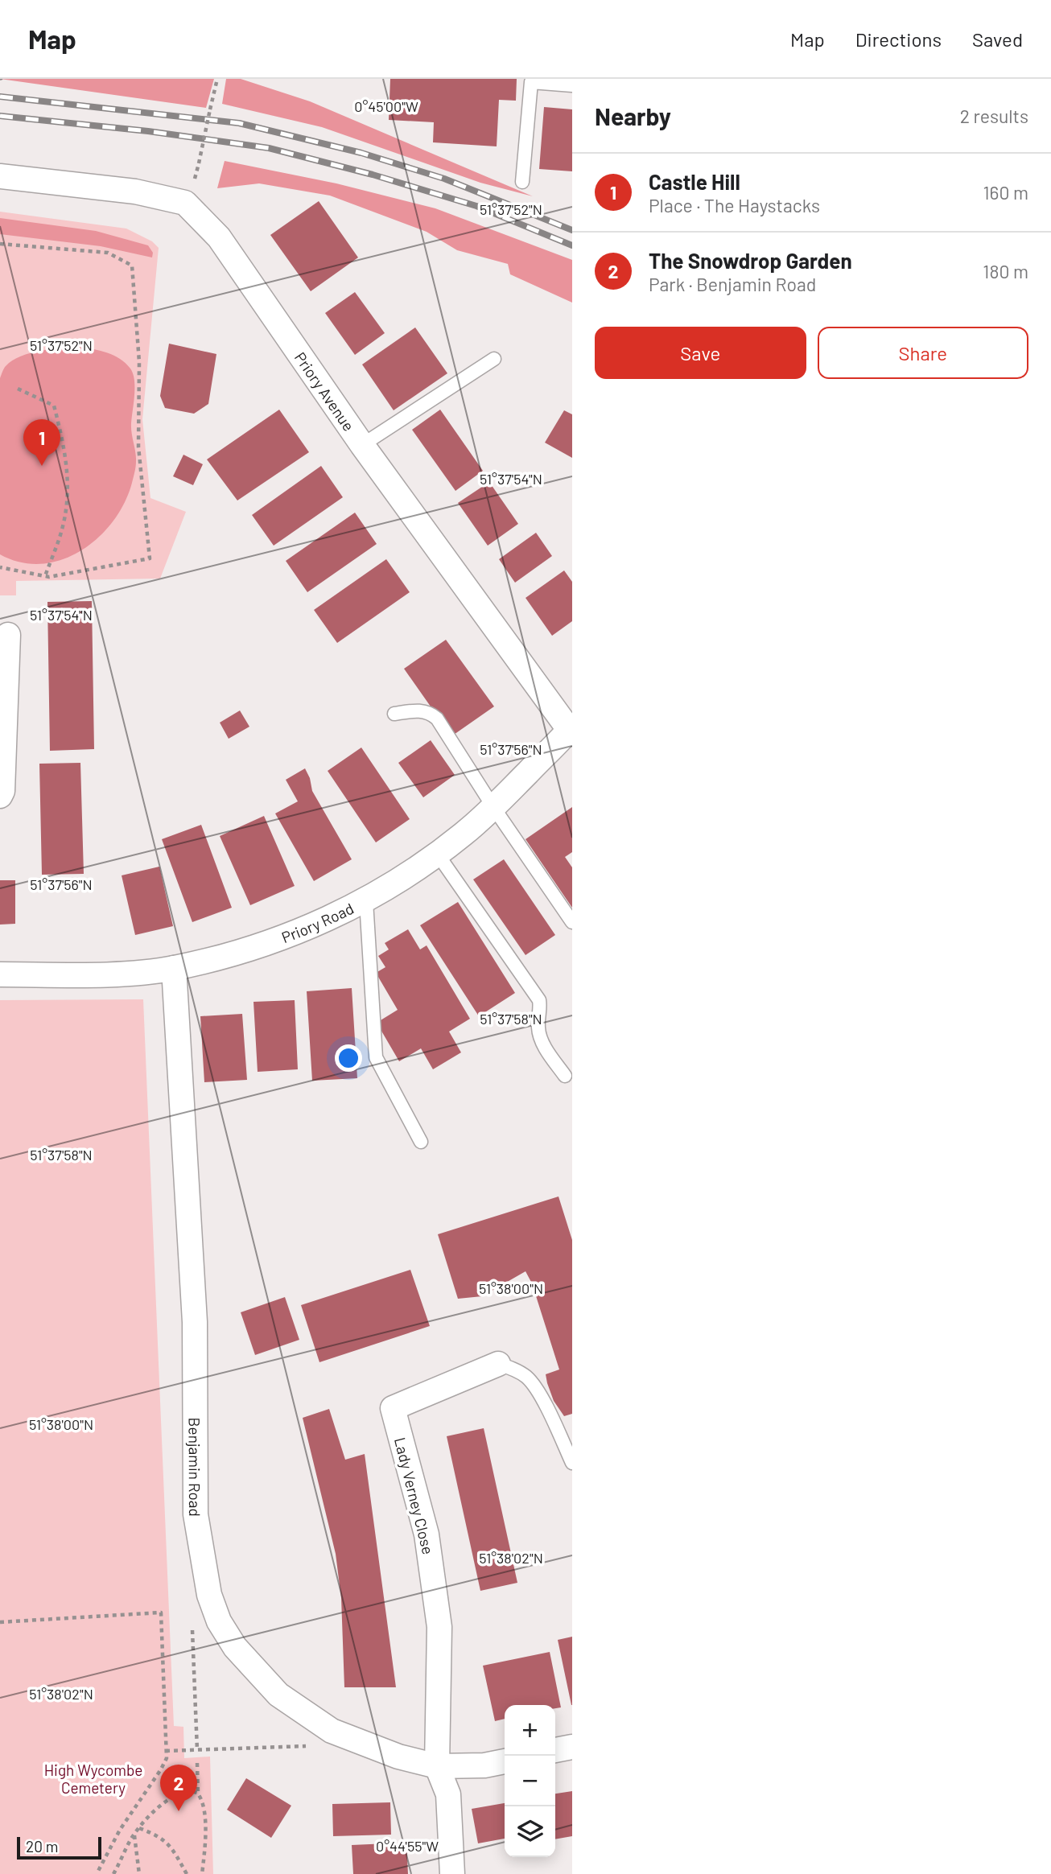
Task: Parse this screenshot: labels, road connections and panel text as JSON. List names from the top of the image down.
{
  "streets": {
    "street": [
      "Priory Avenue",
      "Priory Road",
      "Benjamin Road",
      "Lady Verney Close"
    ]
  },
  "crossings": [
    ["Priory Avenue", "Priory Road"],
    ["Priory Road", "Benjamin Road"],
    ["Benjamin Road", "Lady Verney Close"]
  ],
  "parks": ["High Wycombe Cemetery"],
  "scale_bar": "20 m",
  "page": {
    "header": "Map",
    "nav": ["Map", "Directions", "Saved"],
    "heading": ["Nearby", "2 results"],
    "list": [
      {
        "mark": "1",
        "name": "Castle Hill",
        "note": "Place · The Haystacks",
        "value": "160 m"
      },
      {
        "mark": "2",
        "name": "The Snowdrop Garden",
        "note": "Park · Benjamin Road",
        "value": "180 m"
      }
    ],
    "buttons": ["Save", "Share"],
    "pins": ["1", "2"],
    "map_buttons": ["+", "−"],
    "scale": "20 m"
  },
  "coordinates": [
    "0°45'00\"W",
    "51°37'52\"N",
    "51°37'54\"N",
    "51°37'56\"N",
    "51°37'58\"N",
    "51°38'00\"N",
    "51°38'02\"N",
    "0°44'55\"W"
  ]
}
